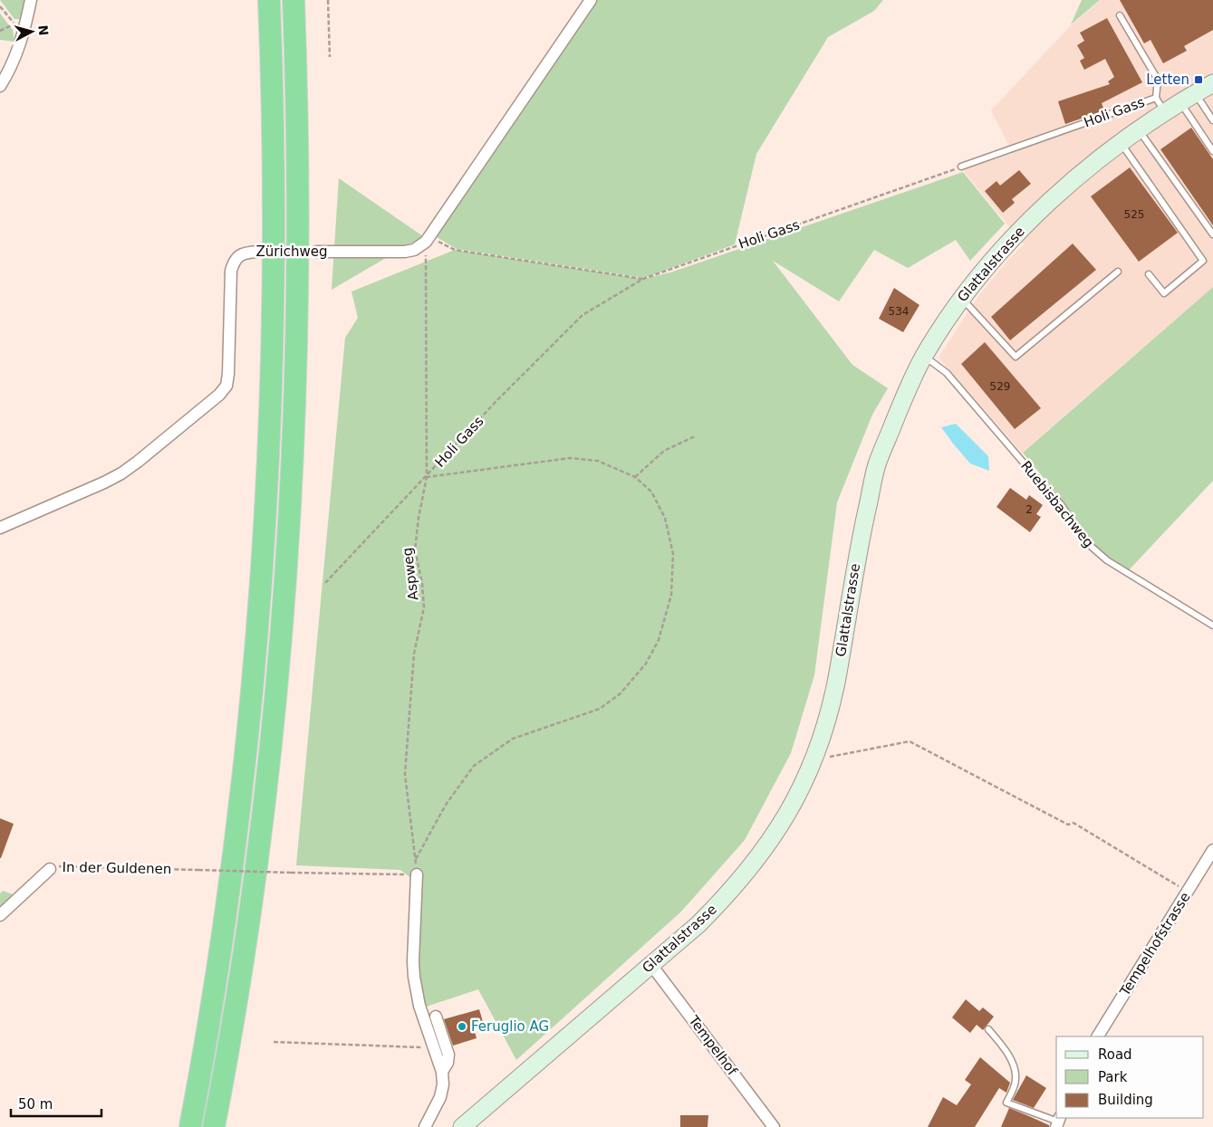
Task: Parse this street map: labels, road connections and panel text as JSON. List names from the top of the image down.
{
  "streets": {
    "street": [
      "Zürichweg",
      "Glattalstrasse",
      "In der Guldenen",
      "Tempelhofstrasse",
      "Tempelhof"
    ],
    "lane": ["Holi Gass", "Ruebisbachweg"],
    "path": ["Aspweg"]
  },
  "crossings": [
    ["Holi Gass", "Glattalstrasse"],
    ["Holi Gass", "Aspweg"],
    ["Zürichweg", "Aspweg"],
    ["Glattalstrasse", "Ruebisbachweg"],
    ["Glattalstrasse", "Tempelhof"],
    ["Aspweg", "In der Guldenen"]
  ],
  "places": {
    "transit": ["Letten"],
    "other": ["Feruglio AG"]
  },
  "house_numbers": [
    "525",
    "534",
    "529",
    "2"
  ],
  "legend": ["Road", "Park", "Building"],
  "scale_bar": "50 m",
  "north": "right"
}
